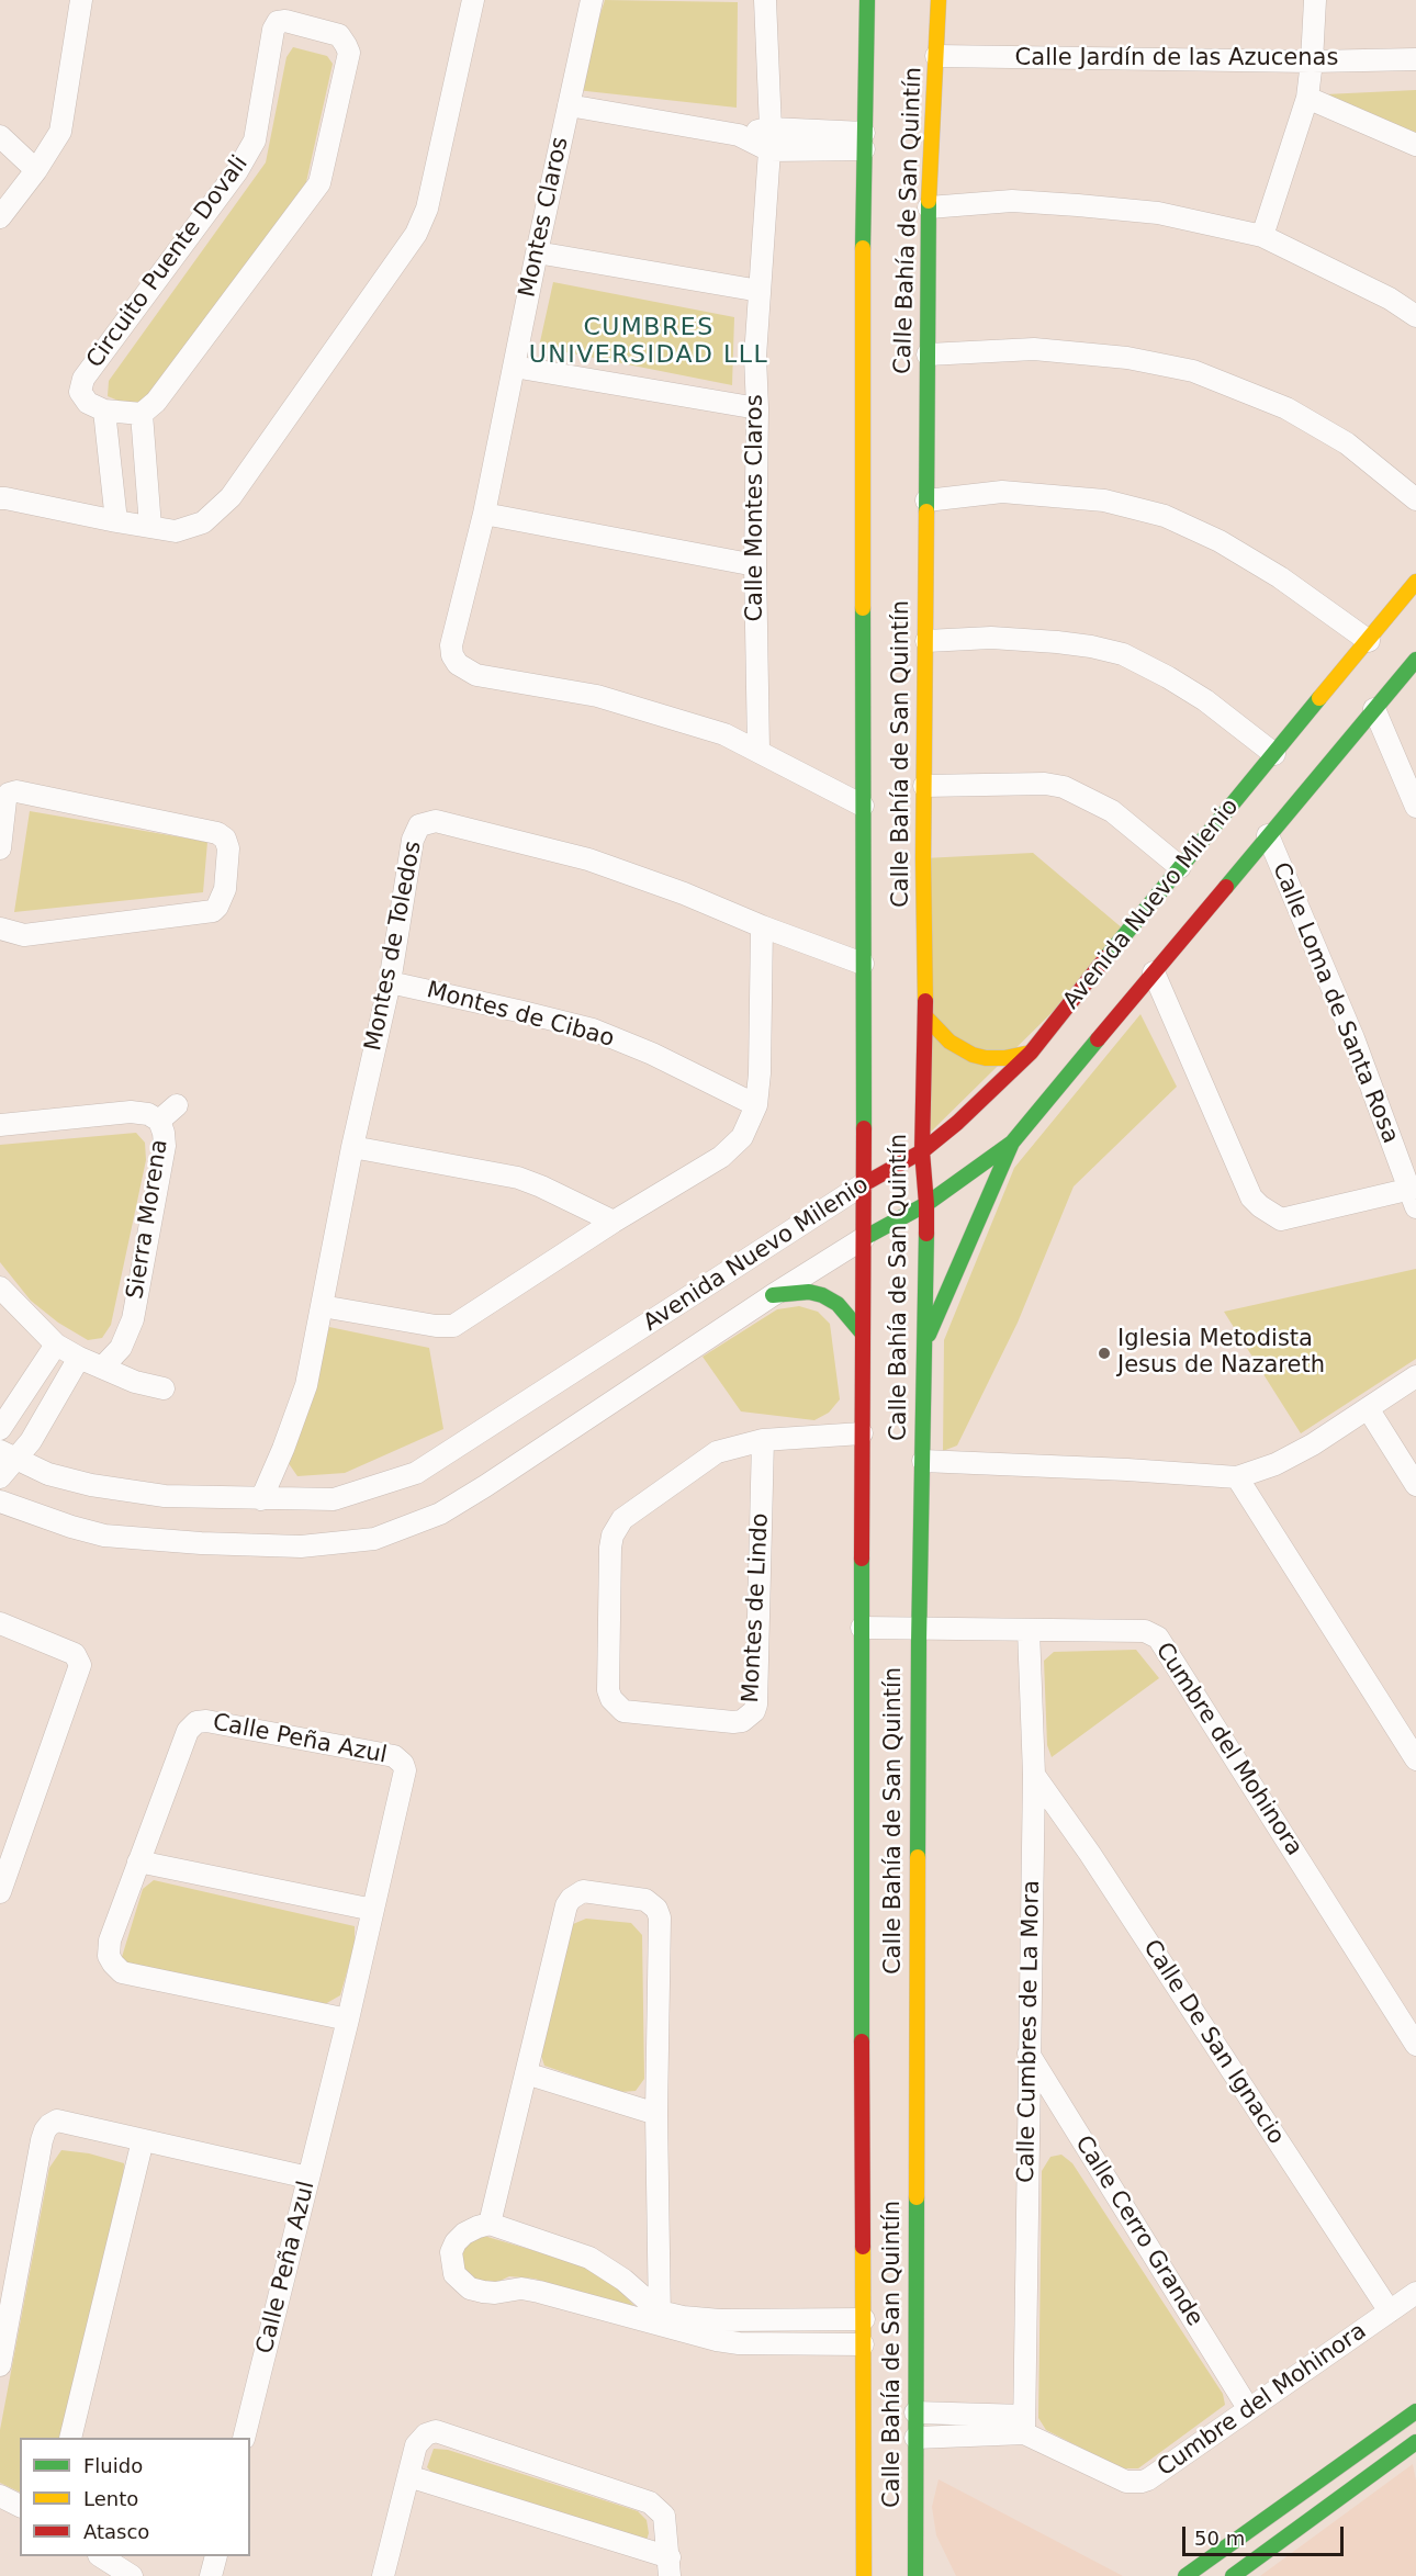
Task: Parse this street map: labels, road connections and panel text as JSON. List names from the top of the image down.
{
  "streets": {
    "street": [
      "Calle Jardín de las Azucenas",
      "Montes Claros",
      "Calle Bahía de San Quintín",
      "Circuito Puente Dovali",
      "Calle Montes Claros",
      "Avenida Nuevo Milenio",
      "Montes de Toledos",
      "Calle Loma de Santa Rosa",
      "Montes de Cibao",
      "Sierra Morena",
      "Montes de Lindo",
      "Calle Peña Azul",
      "Cumbre del Mohinora",
      "Calle Cumbres de La Mora",
      "Calle De San Ignacio",
      "Calle Cerro Grande"
    ]
  },
  "crossings": [
    ["Calle Jardín de las Azucenas", "Calle Bahía de San Quintín"],
    ["Montes Claros", "Calle Montes Claros"],
    ["Calle Bahía de San Quintín", "Avenida Nuevo Milenio"],
    ["Calle Bahía de San Quintín", "Montes de Toledos"],
    ["Calle Bahía de San Quintín", "Montes de Lindo"],
    ["Calle Bahía de San Quintín", "Cumbre del Mohinora"],
    ["Avenida Nuevo Milenio", "Montes de Toledos"],
    ["Avenida Nuevo Milenio", "Calle Loma de Santa Rosa"],
    ["Montes de Toledos", "Montes de Cibao"],
    ["Cumbre del Mohinora", "Calle Cumbres de La Mora"],
    ["Cumbre del Mohinora", "Calle De San Ignacio"],
    ["Cumbre del Mohinora", "Calle Cerro Grande"],
    ["Calle Cumbres de La Mora", "Calle De San Ignacio"],
    ["Calle Cumbres de La Mora", "Calle Cerro Grande"]
  ],
  "districts": ["CUMBRES UNIVERSIDAD LLL"],
  "places": ["Iglesia Metodista Jesus de Nazareth"],
  "legend": ["Fluido", "Lento", "Atasco"],
  "scale_bar": "50 m"
}
